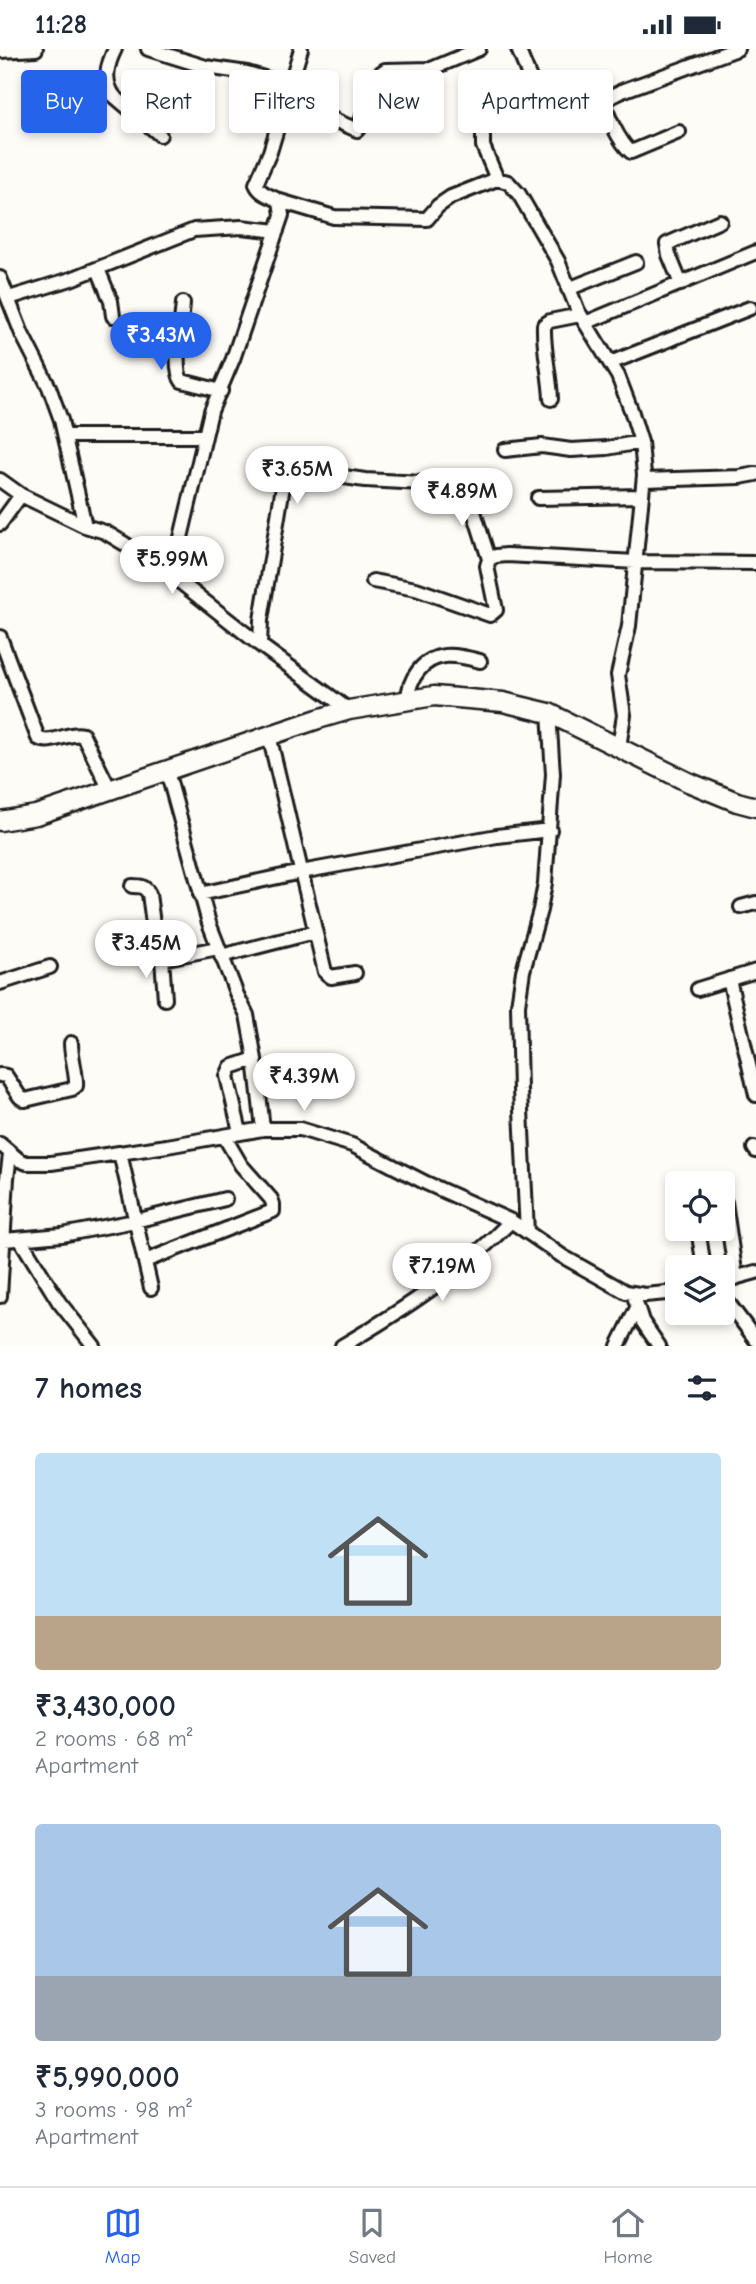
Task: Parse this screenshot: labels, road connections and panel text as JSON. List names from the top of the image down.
{
  "page": {
    "status": "11:28",
    "chip": [
      "Buy",
      "Rent",
      "Filters",
      "New",
      "Apartment"
    ],
    "price": [
      "₹3.43M",
      "₹3.65M",
      "₹4.89M",
      "₹5.99M",
      "₹3.45M",
      "₹4.39M",
      "₹7.19M"
    ],
    "heading": "7 homes",
    "list": [
      {
        "name": "₹3,430,000",
        "note": "2 rooms · 68 m² · Apartment"
      },
      {
        "name": "₹5,990,000",
        "note": "3 rooms · 98 m² · Apartment"
      }
    ],
    "tabs": ["Map", "Saved", "Home"]
  }
}
